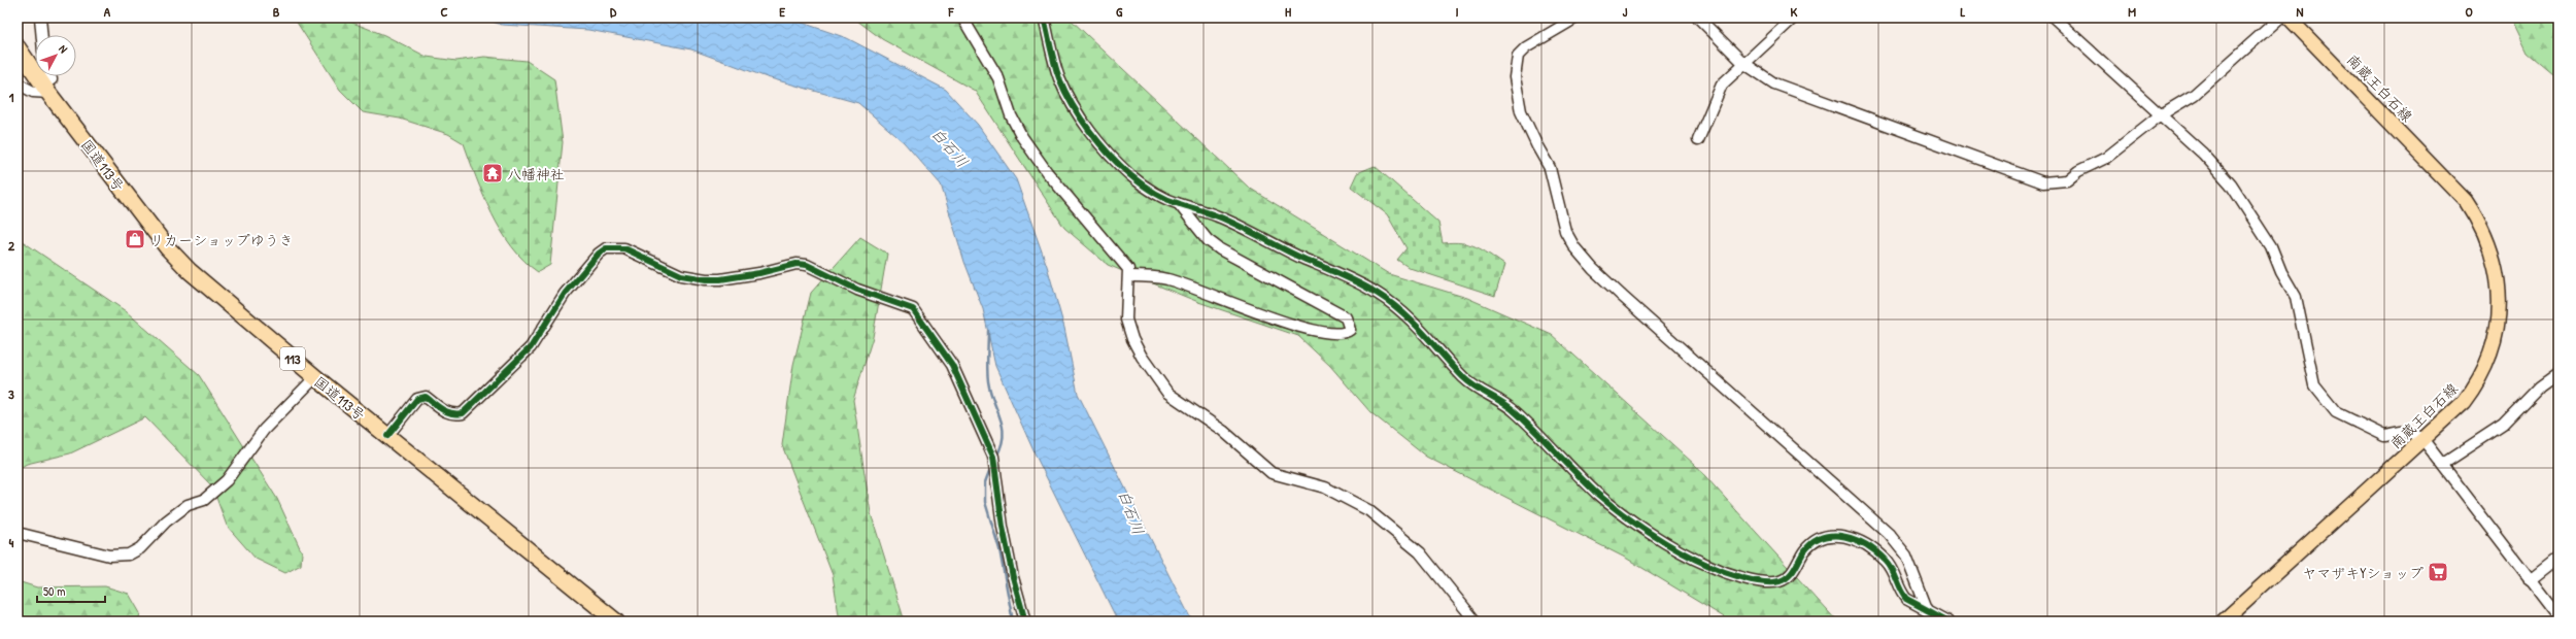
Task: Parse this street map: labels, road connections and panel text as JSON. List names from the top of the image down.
{
  "streets": {
    "highway": ["国道113号", "113"],
    "main road": ["南蔵王白石線"]
  },
  "water": ["白石川"],
  "places": {
    "temple": ["八幡神社"],
    "shop": ["リカーショップゆうき"],
    "supermarket": ["ヤマザキYショップ"]
  },
  "scale_bar": "50 m",
  "north": "top right",
  "grid": {
    "columns": [
      "A",
      "B",
      "C",
      "D",
      "E",
      "F",
      "G",
      "H",
      "I",
      "J",
      "K",
      "L",
      "M",
      "N",
      "O"
    ],
    "rows": [
      "1",
      "2",
      "3",
      "4"
    ]
  }
}
